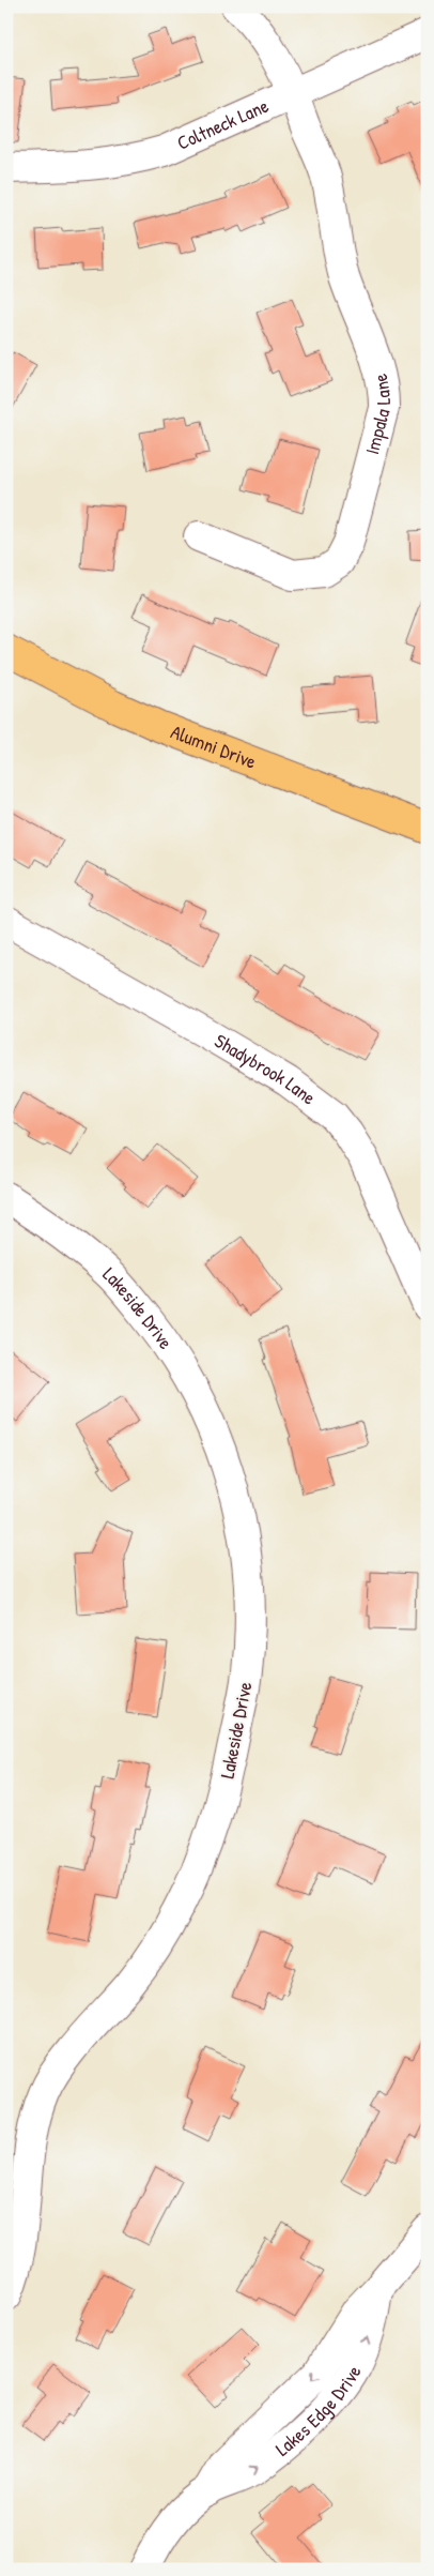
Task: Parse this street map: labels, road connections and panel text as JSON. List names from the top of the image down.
{
  "streets": {
    "main road": ["Alumni Drive"],
    "street": [
      "Coltneck Lane",
      "Impala Lane",
      "Shadybrook Lane",
      "Lakeside Drive",
      "Lakes Edge Drive"
    ]
  },
  "crossings": [
    ["Coltneck Lane", "Impala Lane"]
  ]
}
